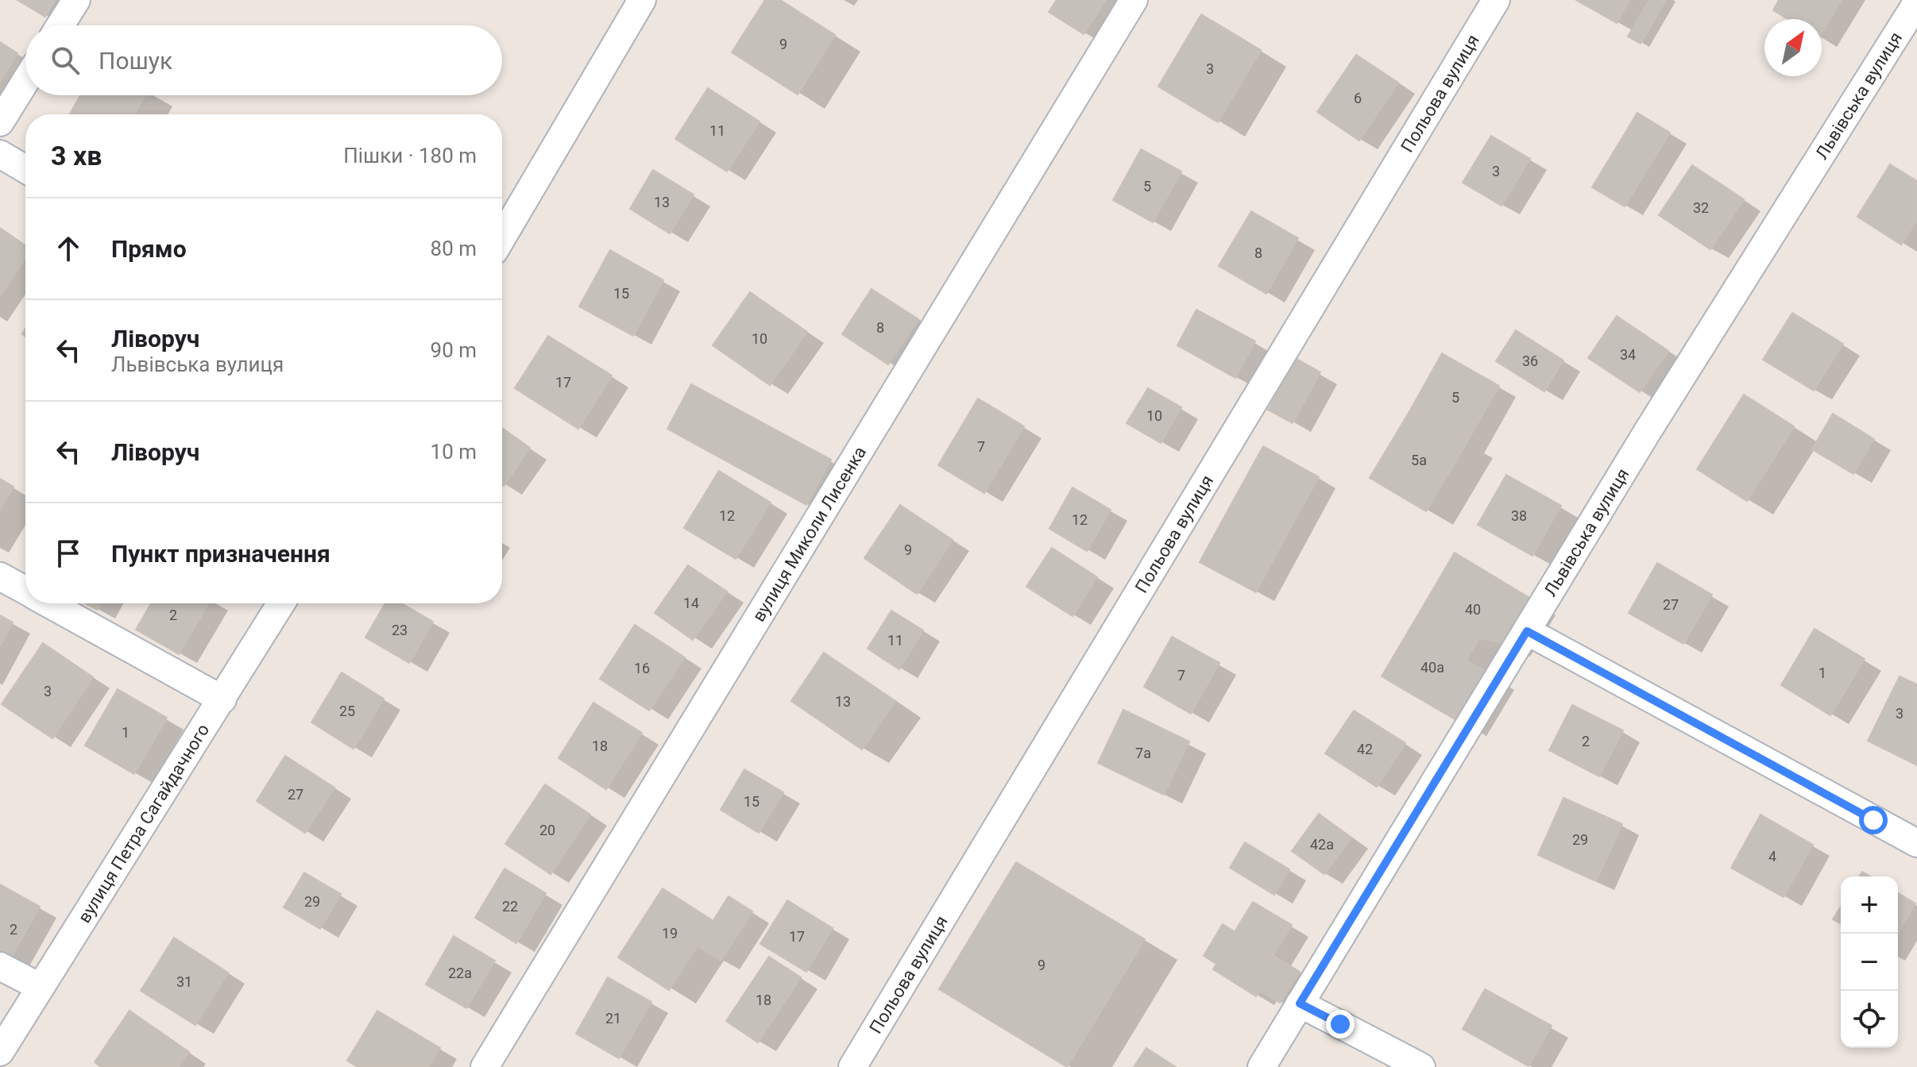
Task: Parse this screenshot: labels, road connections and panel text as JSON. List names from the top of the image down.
{
  "streets": {
    "street": [
      "Польова вулиця",
      "Львівська вулиця",
      "вулиця Миколи Лисенка",
      "вулиця Петра Сагайдачного"
    ]
  },
  "house_numbers": [
    "9",
    "3",
    "6",
    "11",
    "3",
    "5",
    "13",
    "32",
    "8",
    "15",
    "8",
    "10",
    "34",
    "36",
    "17",
    "5",
    "10",
    "7",
    "5а",
    "12",
    "38",
    "12",
    "9",
    "14",
    "27",
    "40",
    "2",
    "23",
    "11",
    "40а",
    "16",
    "1",
    "7",
    "3",
    "13",
    "25",
    "3",
    "1",
    "2",
    "18",
    "42",
    "7а",
    "27",
    "15",
    "20",
    "29",
    "42а",
    "4",
    "29",
    "22",
    "2",
    "19",
    "17",
    "9",
    "22а",
    "31",
    "18",
    "21"
  ],
  "north": "top right",
  "page": {
    "search": "Пошук",
    "heading": ["3 хв", "Пішки · 180 m"],
    "list": [
      ["Прямо", "80 m"],
      ["Ліворуч", "Львівська вулиця", "90 m"],
      ["Ліворуч", "10 m"],
      "Пункт призначення"
    ],
    "map_buttons": ["+", "−"]
  }
}
